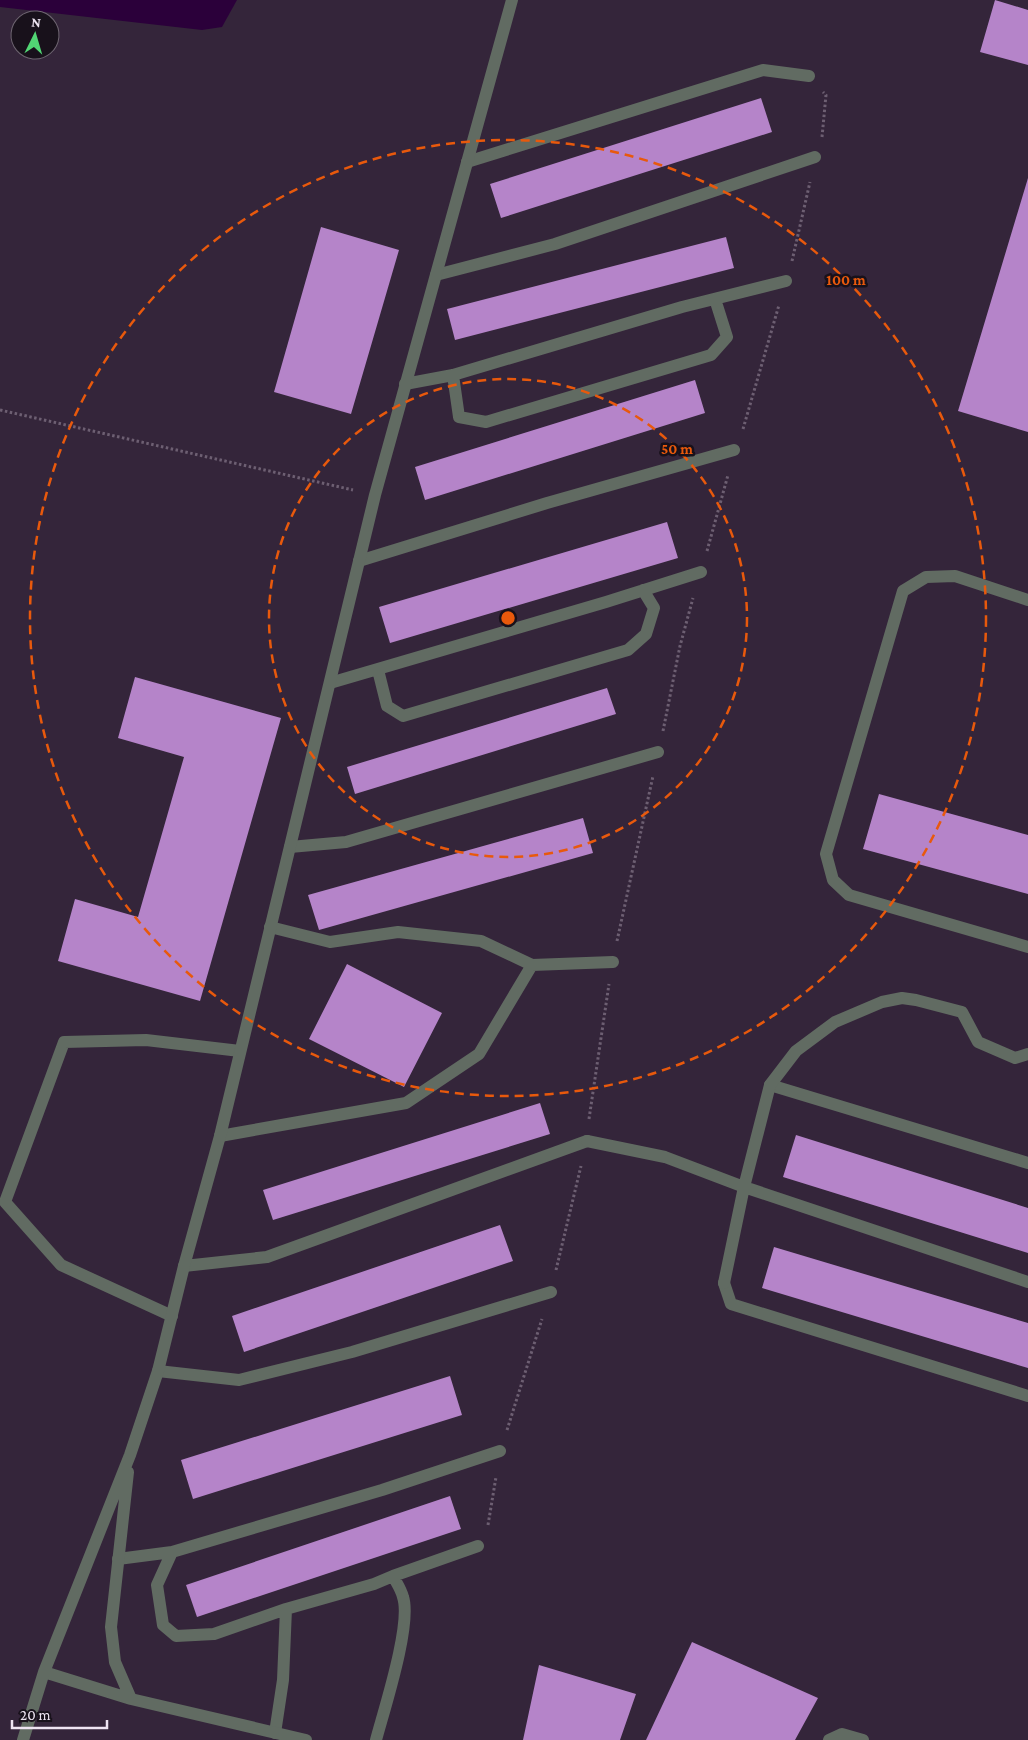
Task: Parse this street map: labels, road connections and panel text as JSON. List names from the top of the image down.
{
  "scale_bar": "20 m",
  "north": "top",
  "rings": ["100 m", "50 m"]
}
